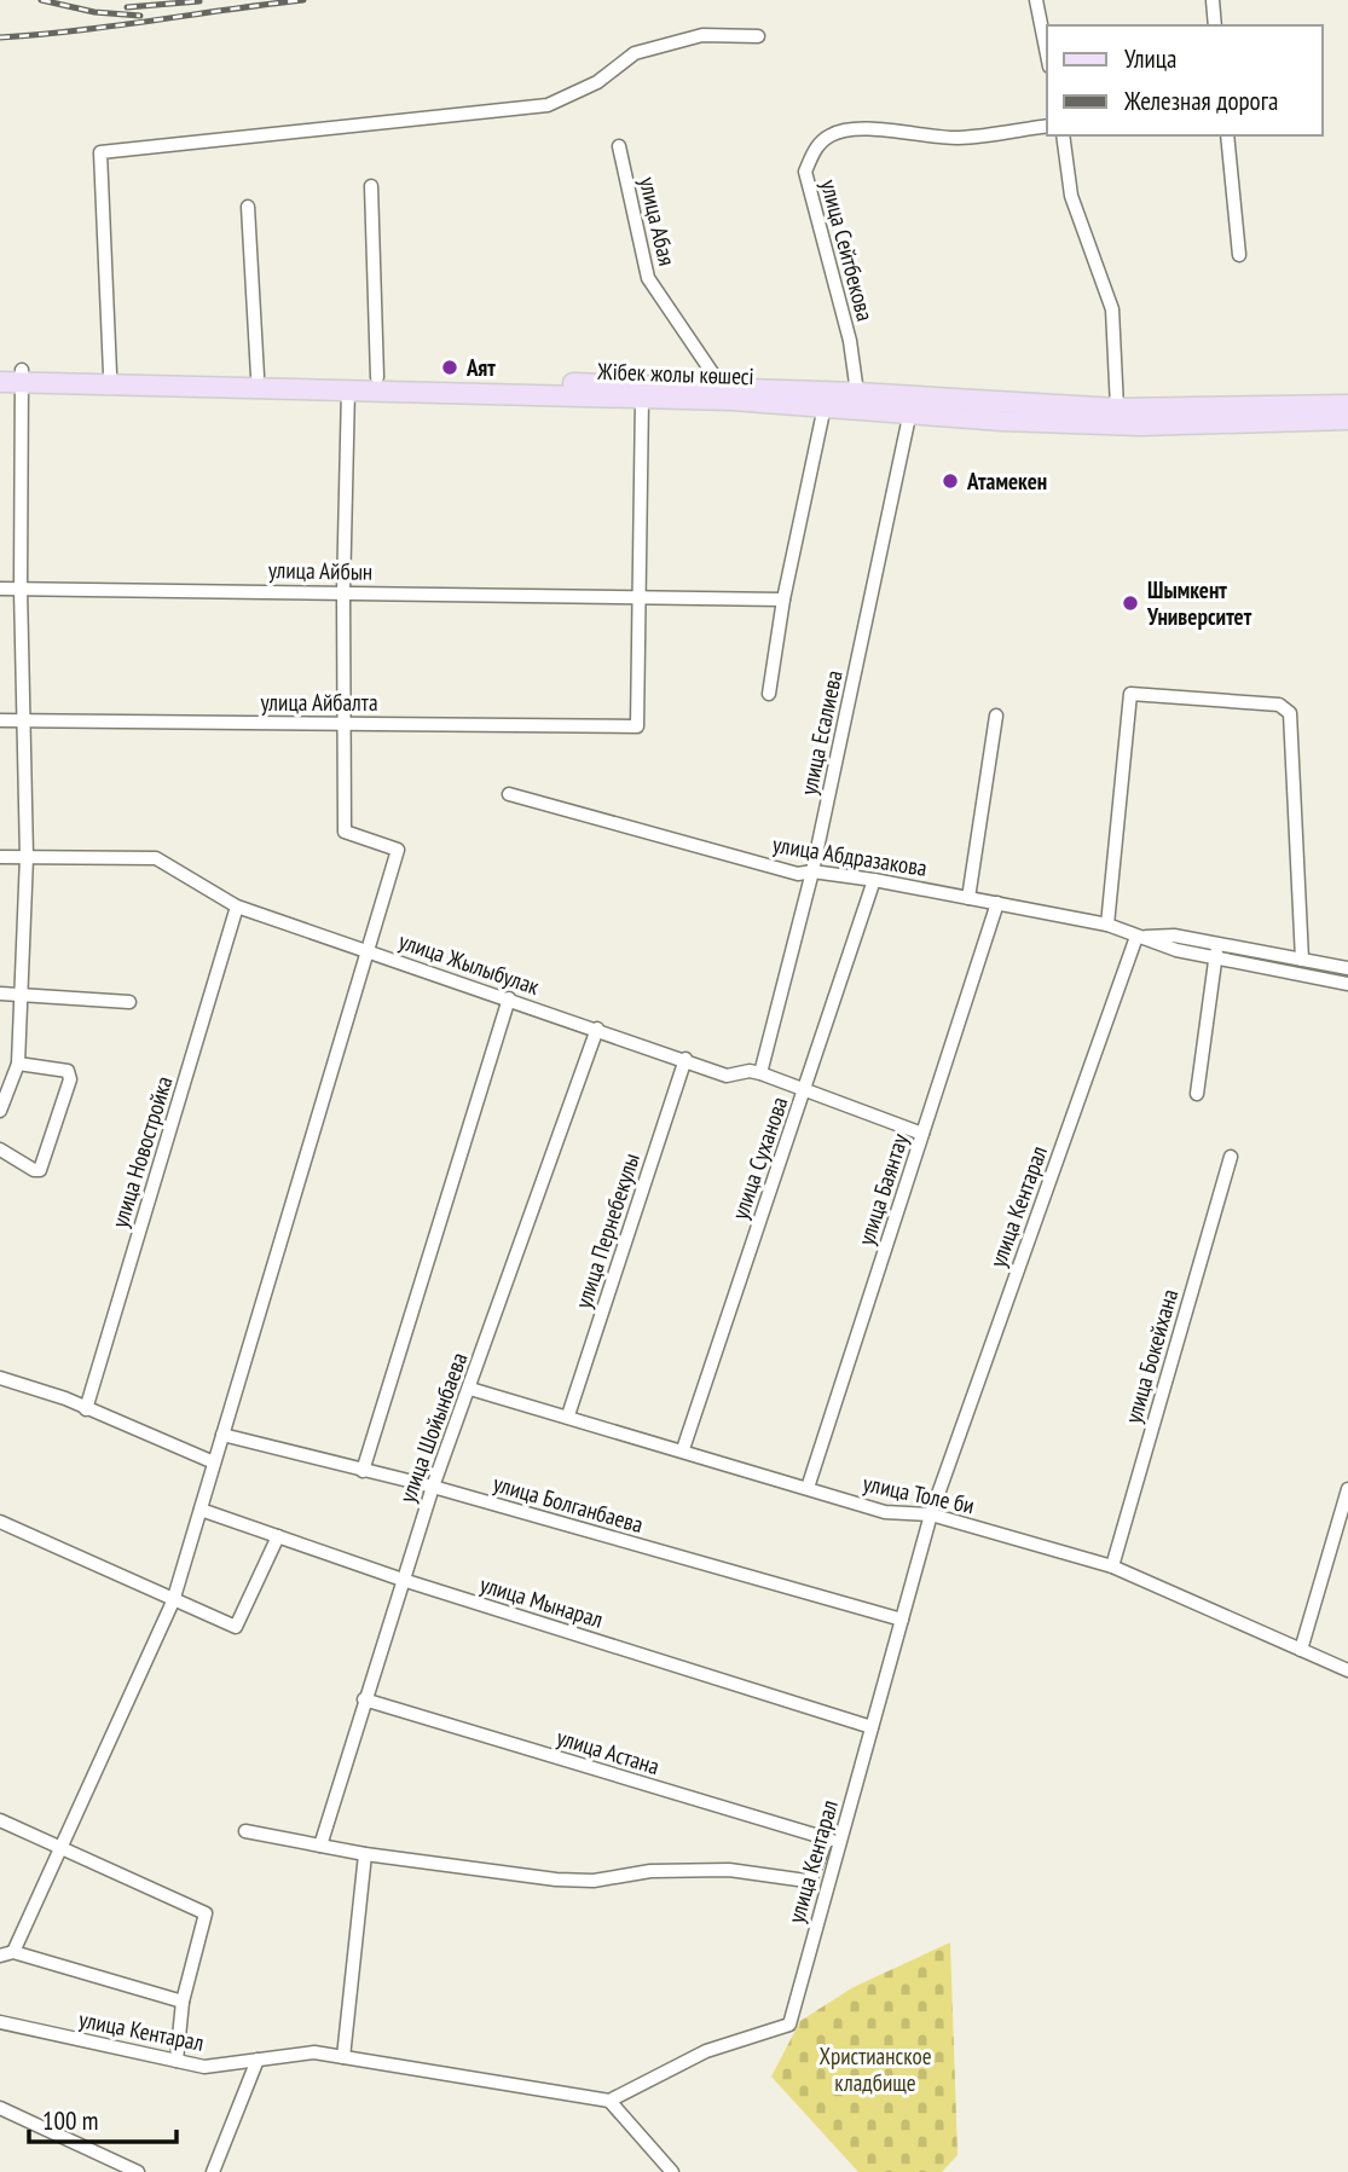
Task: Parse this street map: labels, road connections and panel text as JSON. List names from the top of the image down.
{
  "streets": {
    "main road": ["Жібек жолы көшесі"],
    "street": [
      "улица Абая",
      "улица Сейтбекова",
      "улица Айбын",
      "улица Айбалта",
      "улица Есалиева",
      "улица Абдразакова",
      "улица Жылыбулак",
      "улица Новостройка",
      "улица Суханова",
      "улица Баянтау",
      "улица Кентарал",
      "улица Пернебекулы",
      "улица Бокейхана",
      "улица Шойынбаева",
      "улица Толе би",
      "улица Болганбаева",
      "улица Мынарал",
      "улица Астана"
    ]
  },
  "crossings": [
    ["улица Абая", "Жібек жолы көшесі"],
    ["улица Сейтбекова", "Жібек жолы көшесі"],
    ["Жібек жолы көшесі", "улица Есалиева"],
    ["улица Айбын", "улица Айбалта"],
    ["улица Есалиева", "улица Абдразакова"],
    ["улица Есалиева", "улица Жылыбулак"],
    ["улица Абдразакова", "улица Суханова"],
    ["улица Абдразакова", "улица Баянтау"],
    ["улица Абдразакова", "улица Кентарал"],
    ["улица Жылыбулак", "улица Новостройка"],
    ["улица Жылыбулак", "улица Суханова"],
    ["улица Жылыбулак", "улица Баянтау"],
    ["улица Жылыбулак", "улица Пернебекулы"],
    ["улица Жылыбулак", "улица Шойынбаева"],
    ["улица Суханова", "улица Толе би"],
    ["улица Баянтау", "улица Толе би"],
    ["улица Кентарал", "улица Толе би"],
    ["улица Кентарал", "улица Болганбаева"],
    ["улица Кентарал", "улица Мынарал"],
    ["улица Кентарал", "улица Астана"],
    ["улица Пернебекулы", "улица Толе би"],
    ["улица Бокейхана", "улица Толе би"],
    ["улица Шойынбаева", "улица Толе би"],
    ["улица Шойынбаева", "улица Болганбаева"],
    ["улица Шойынбаева", "улица Мынарал"],
    ["улица Шойынбаева", "улица Астана"]
  ],
  "parks": ["Христианское кладбище"],
  "places": ["Аят", "Атамекен", "Шымкент Университет"],
  "legend": ["Улица", "Железная дорога"],
  "scale_bar": "100 m"
}
